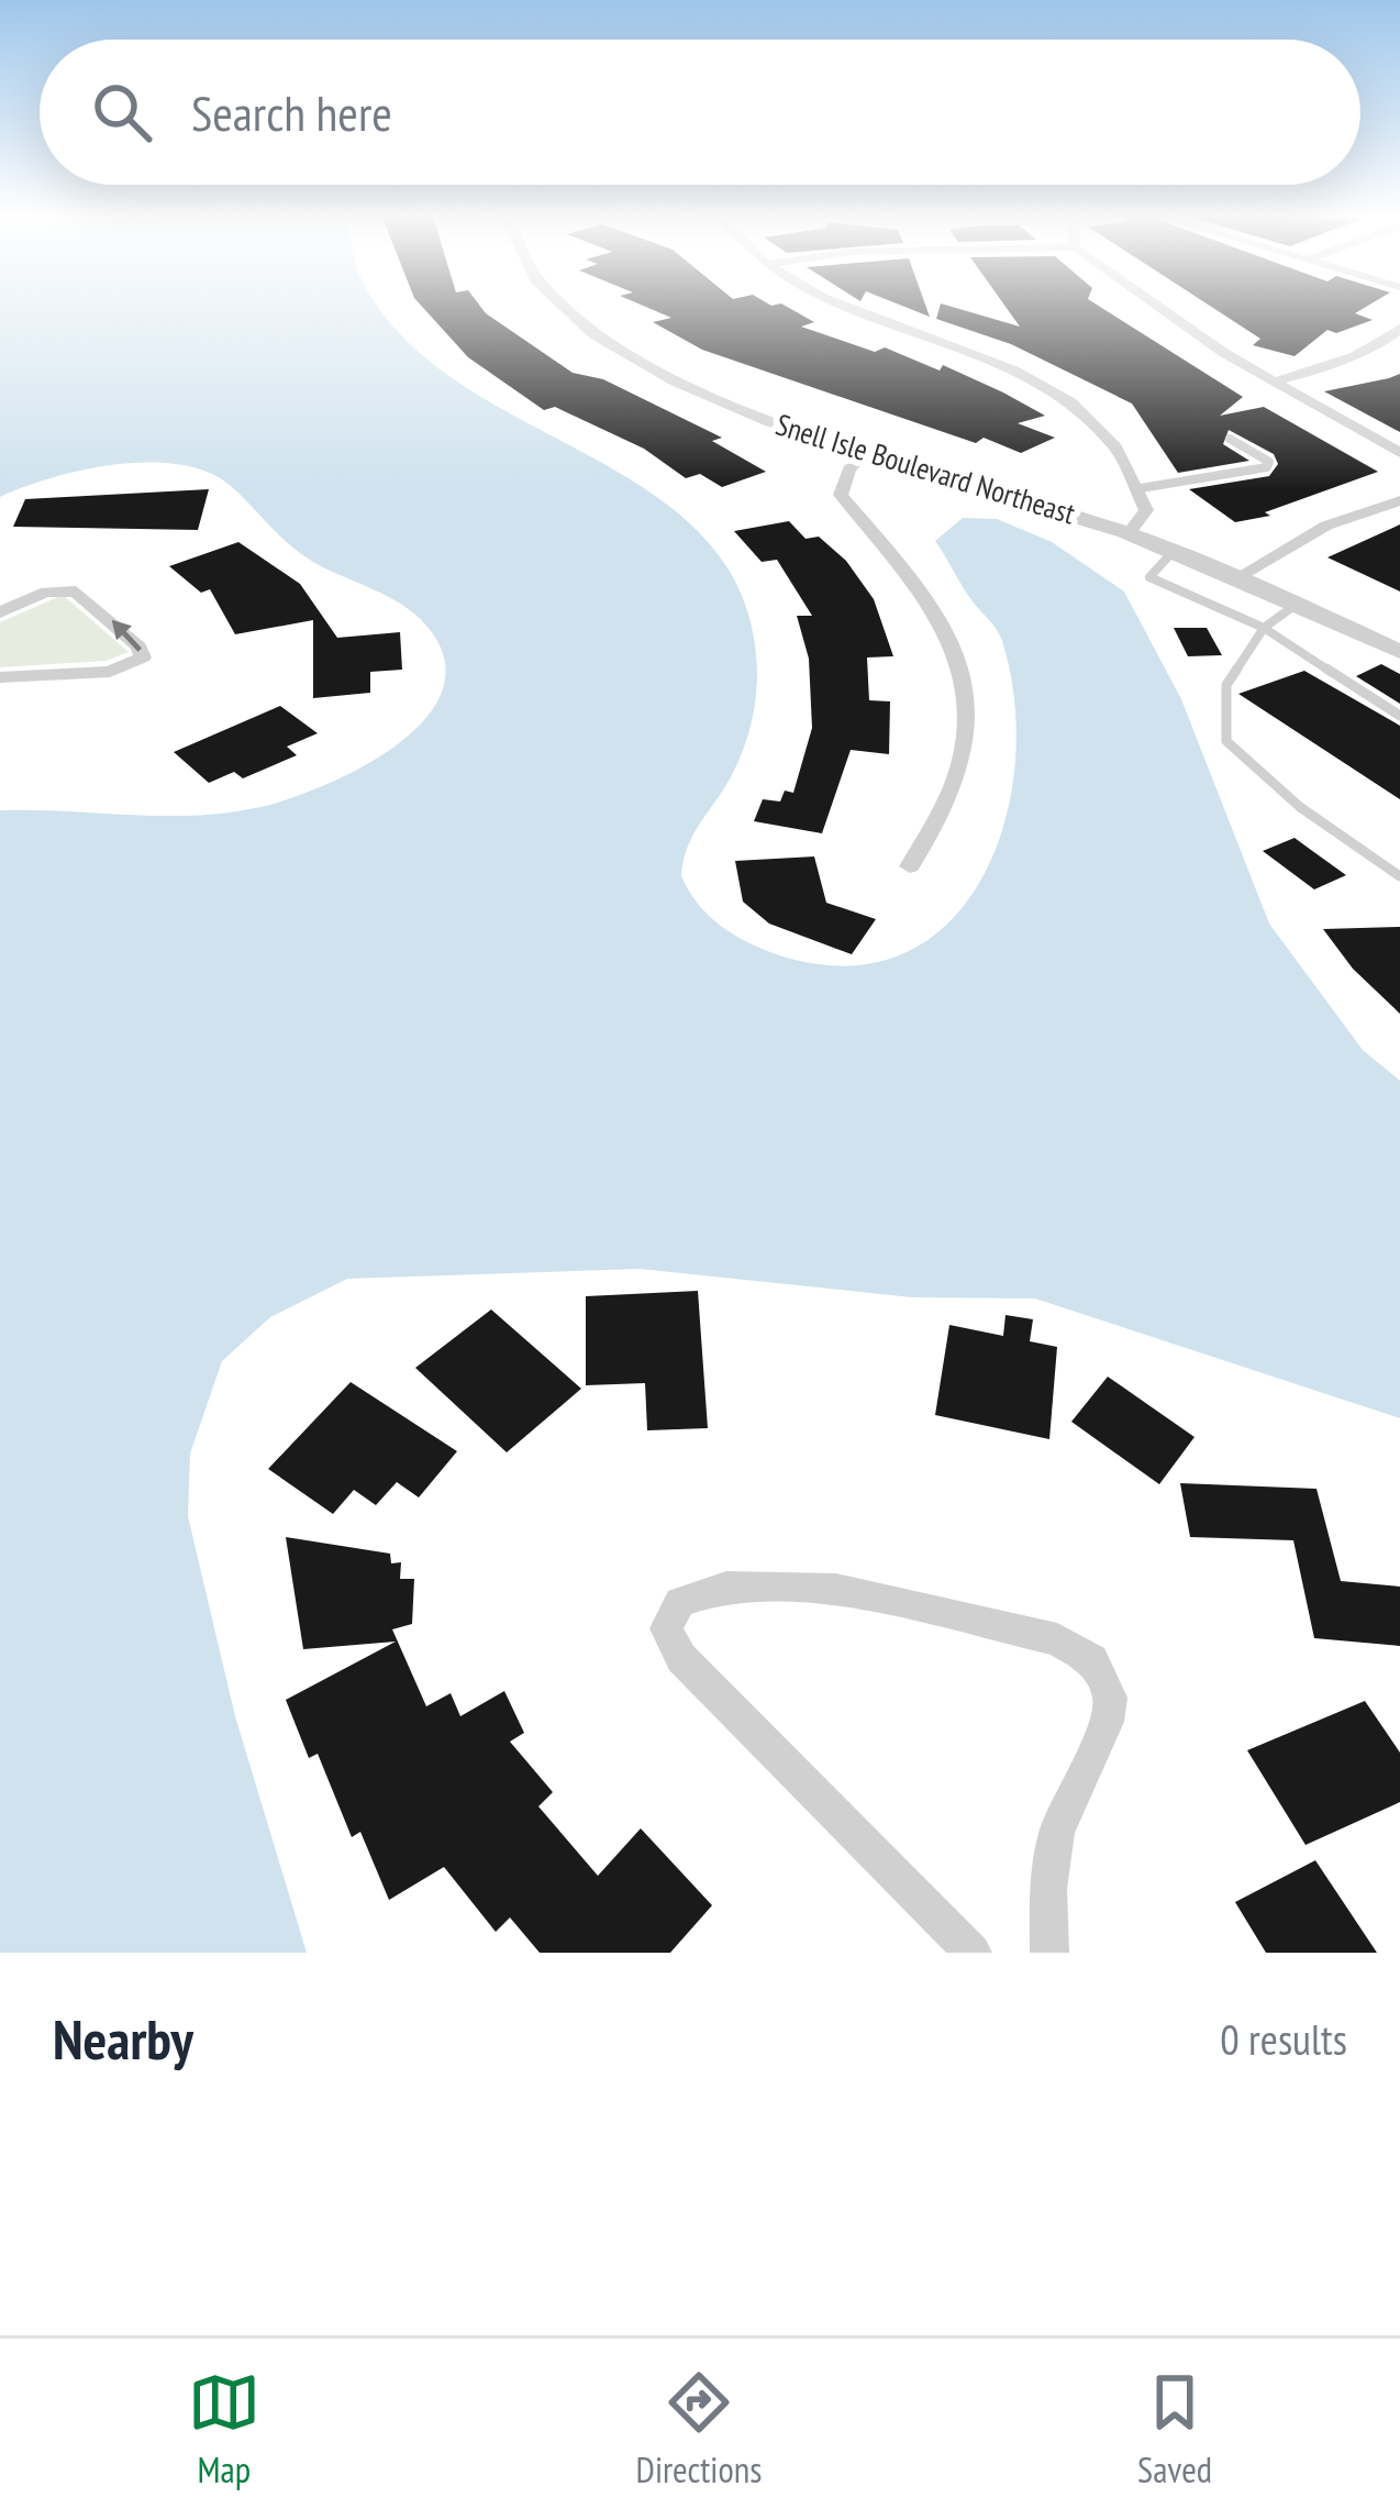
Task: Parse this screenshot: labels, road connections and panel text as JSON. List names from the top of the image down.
{
  "streets": {
    "street": ["Snell Isle Boulevard Northeast"]
  },
  "page": {
    "search": "Search here",
    "heading": ["Nearby", "0 results"],
    "nav": ["Map", "Directions", "Saved"]
  }
}
